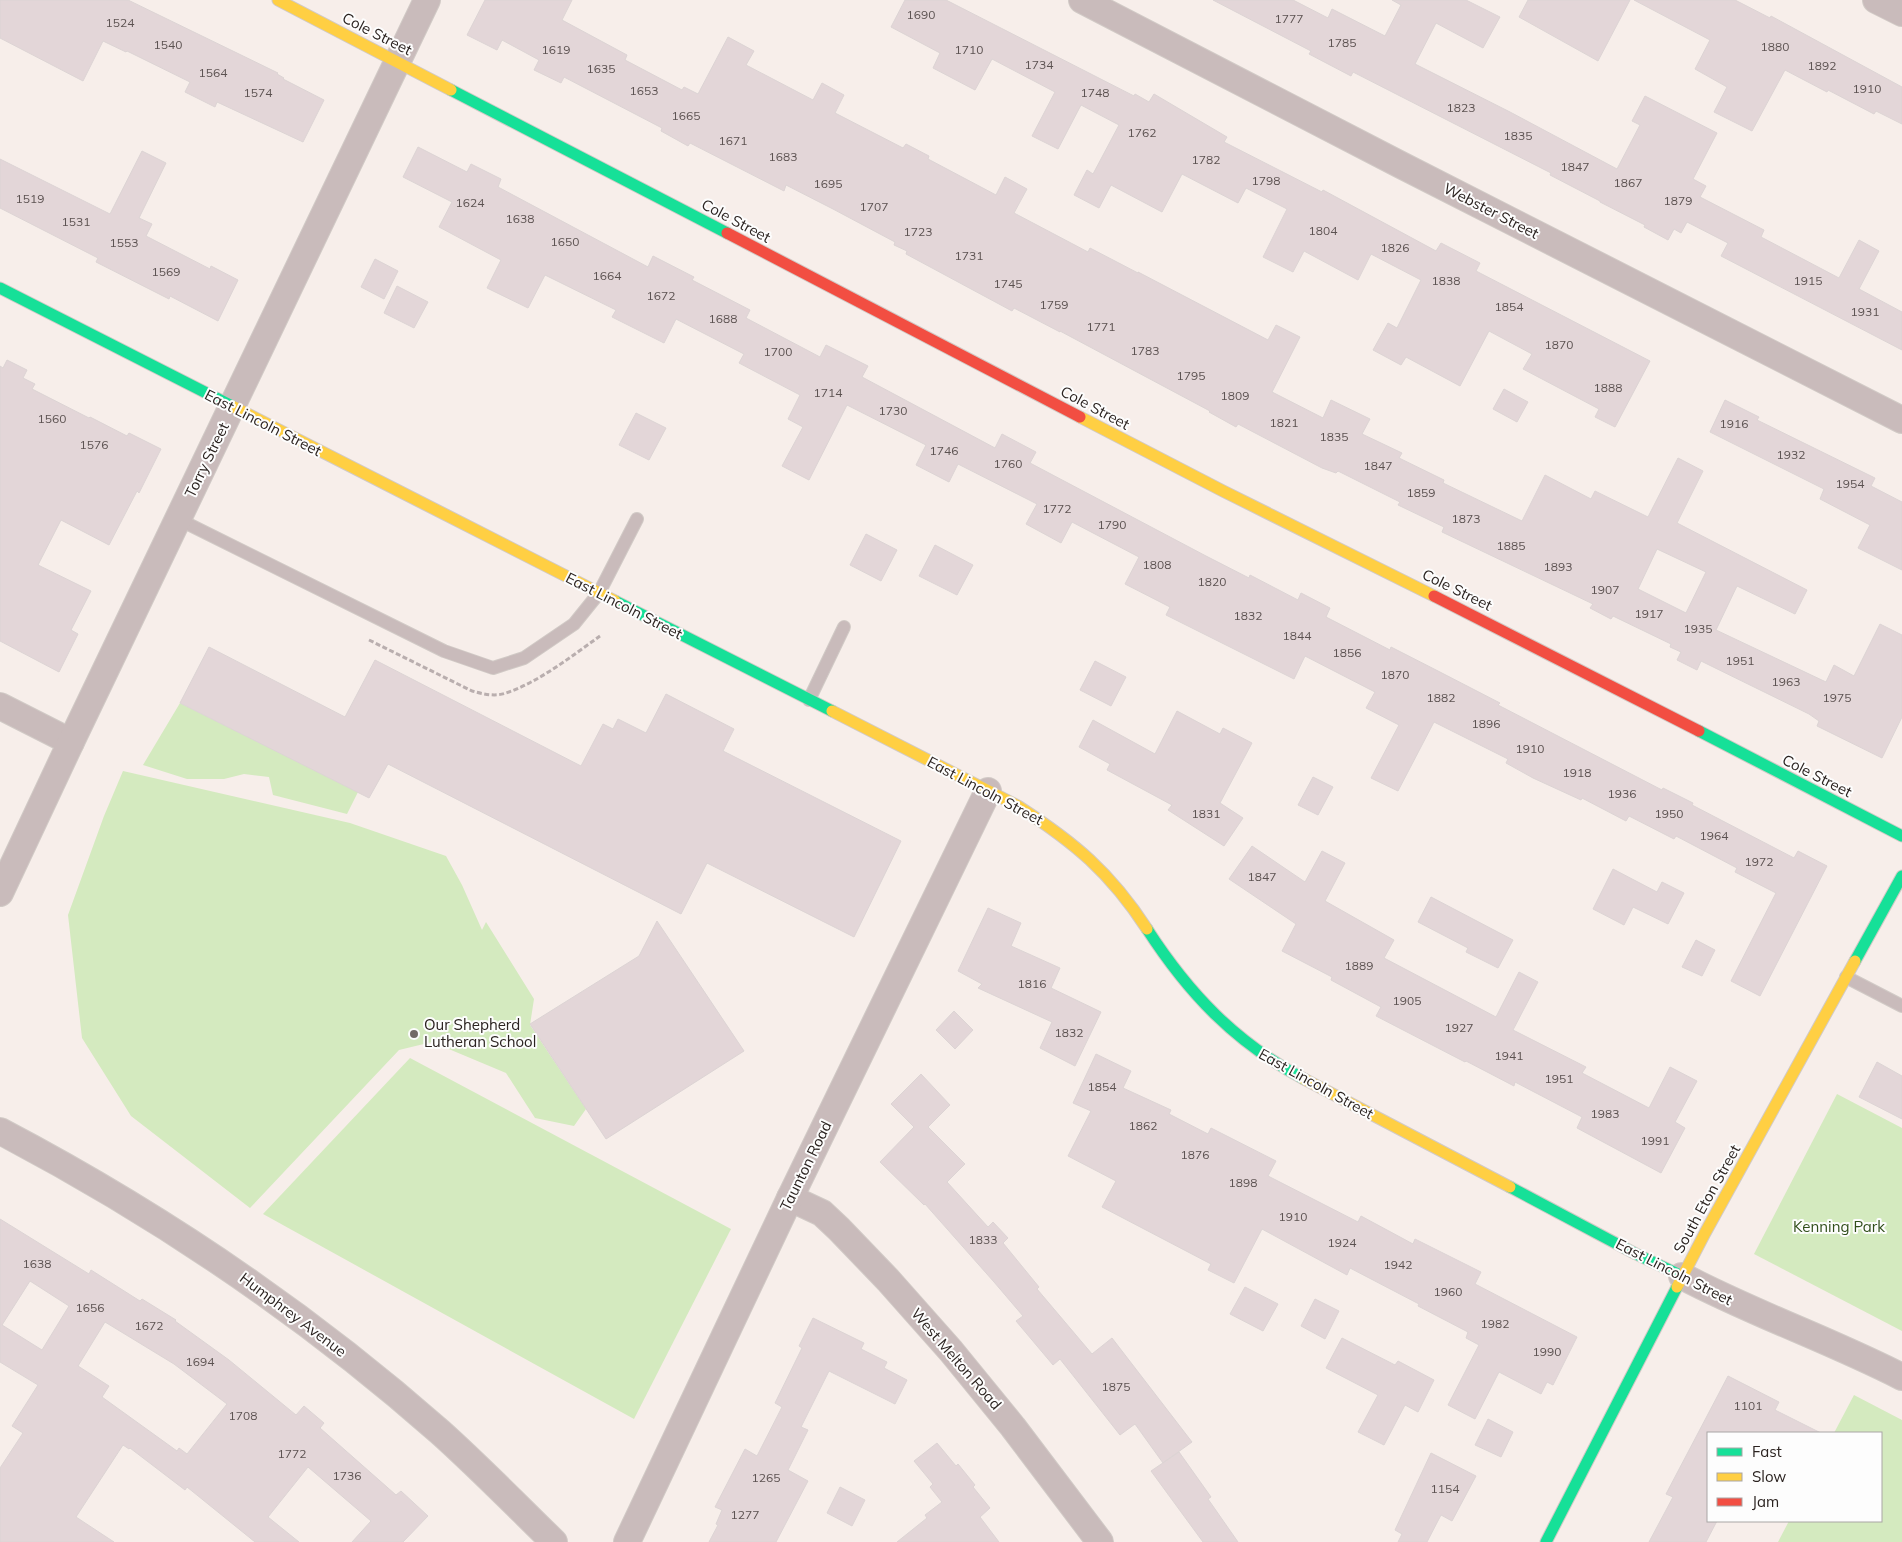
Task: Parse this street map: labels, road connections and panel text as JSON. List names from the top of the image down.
{
  "streets": {
    "street": [
      "Cole Street",
      "Webster Street",
      "East Lincoln Street",
      "Torry Street",
      "Taunton Road",
      "South Eton Street",
      "Humphrey Avenue",
      "West Melton Road"
    ]
  },
  "crossings": [
    ["Cole Street", "Torry Street"],
    ["East Lincoln Street", "Torry Street"],
    ["East Lincoln Street", "Taunton Road"],
    ["East Lincoln Street", "South Eton Street"],
    ["Taunton Road", "West Melton Road"]
  ],
  "parks": ["Kenning Park"],
  "places": ["Our Shepherd Lutheran School"],
  "house_numbers": [
    "1690",
    "1777",
    "1524",
    "1785",
    "1540",
    "1880",
    "1619",
    "1710",
    "1734",
    "1892",
    "1635",
    "1564",
    "1910",
    "1653",
    "1574",
    "1748",
    "1823",
    "1665",
    "1762",
    "1835",
    "1671",
    "1683",
    "1782",
    "1847",
    "1798",
    "1867",
    "1695",
    "1519",
    "1879",
    "1624",
    "1707",
    "1638",
    "1531",
    "1804",
    "1723",
    "1650",
    "1553",
    "1826",
    "1731",
    "1569",
    "1664",
    "1838",
    "1915",
    "1745",
    "1672",
    "1759",
    "1854",
    "1931",
    "1688",
    "1771",
    "1870",
    "1783",
    "1700",
    "1795",
    "1888",
    "1714",
    "1809",
    "1730",
    "1560",
    "1821",
    "1916",
    "1835",
    "1576",
    "1746",
    "1932",
    "1760",
    "1847",
    "1954",
    "1859",
    "1772",
    "1873",
    "1790",
    "1885",
    "1808",
    "1893",
    "1820",
    "1907",
    "1917",
    "1832",
    "1935",
    "1844",
    "1856",
    "1951",
    "1870",
    "1963",
    "1882",
    "1975",
    "1896",
    "1910",
    "1918",
    "1936",
    "1831",
    "1950",
    "1964",
    "1972",
    "1847",
    "1889",
    "1816",
    "1905",
    "1927",
    "1832",
    "1941",
    "1951",
    "1854",
    "1983",
    "1862",
    "1991",
    "1876",
    "1898",
    "1910",
    "1833",
    "1924",
    "1638",
    "1942",
    "1960",
    "1656",
    "1982",
    "1672",
    "1990",
    "1694",
    "1875",
    "1101",
    "1708",
    "1772",
    "1736",
    "1265",
    "1154",
    "1277"
  ],
  "legend": ["Fast", "Slow", "Jam"]
}
